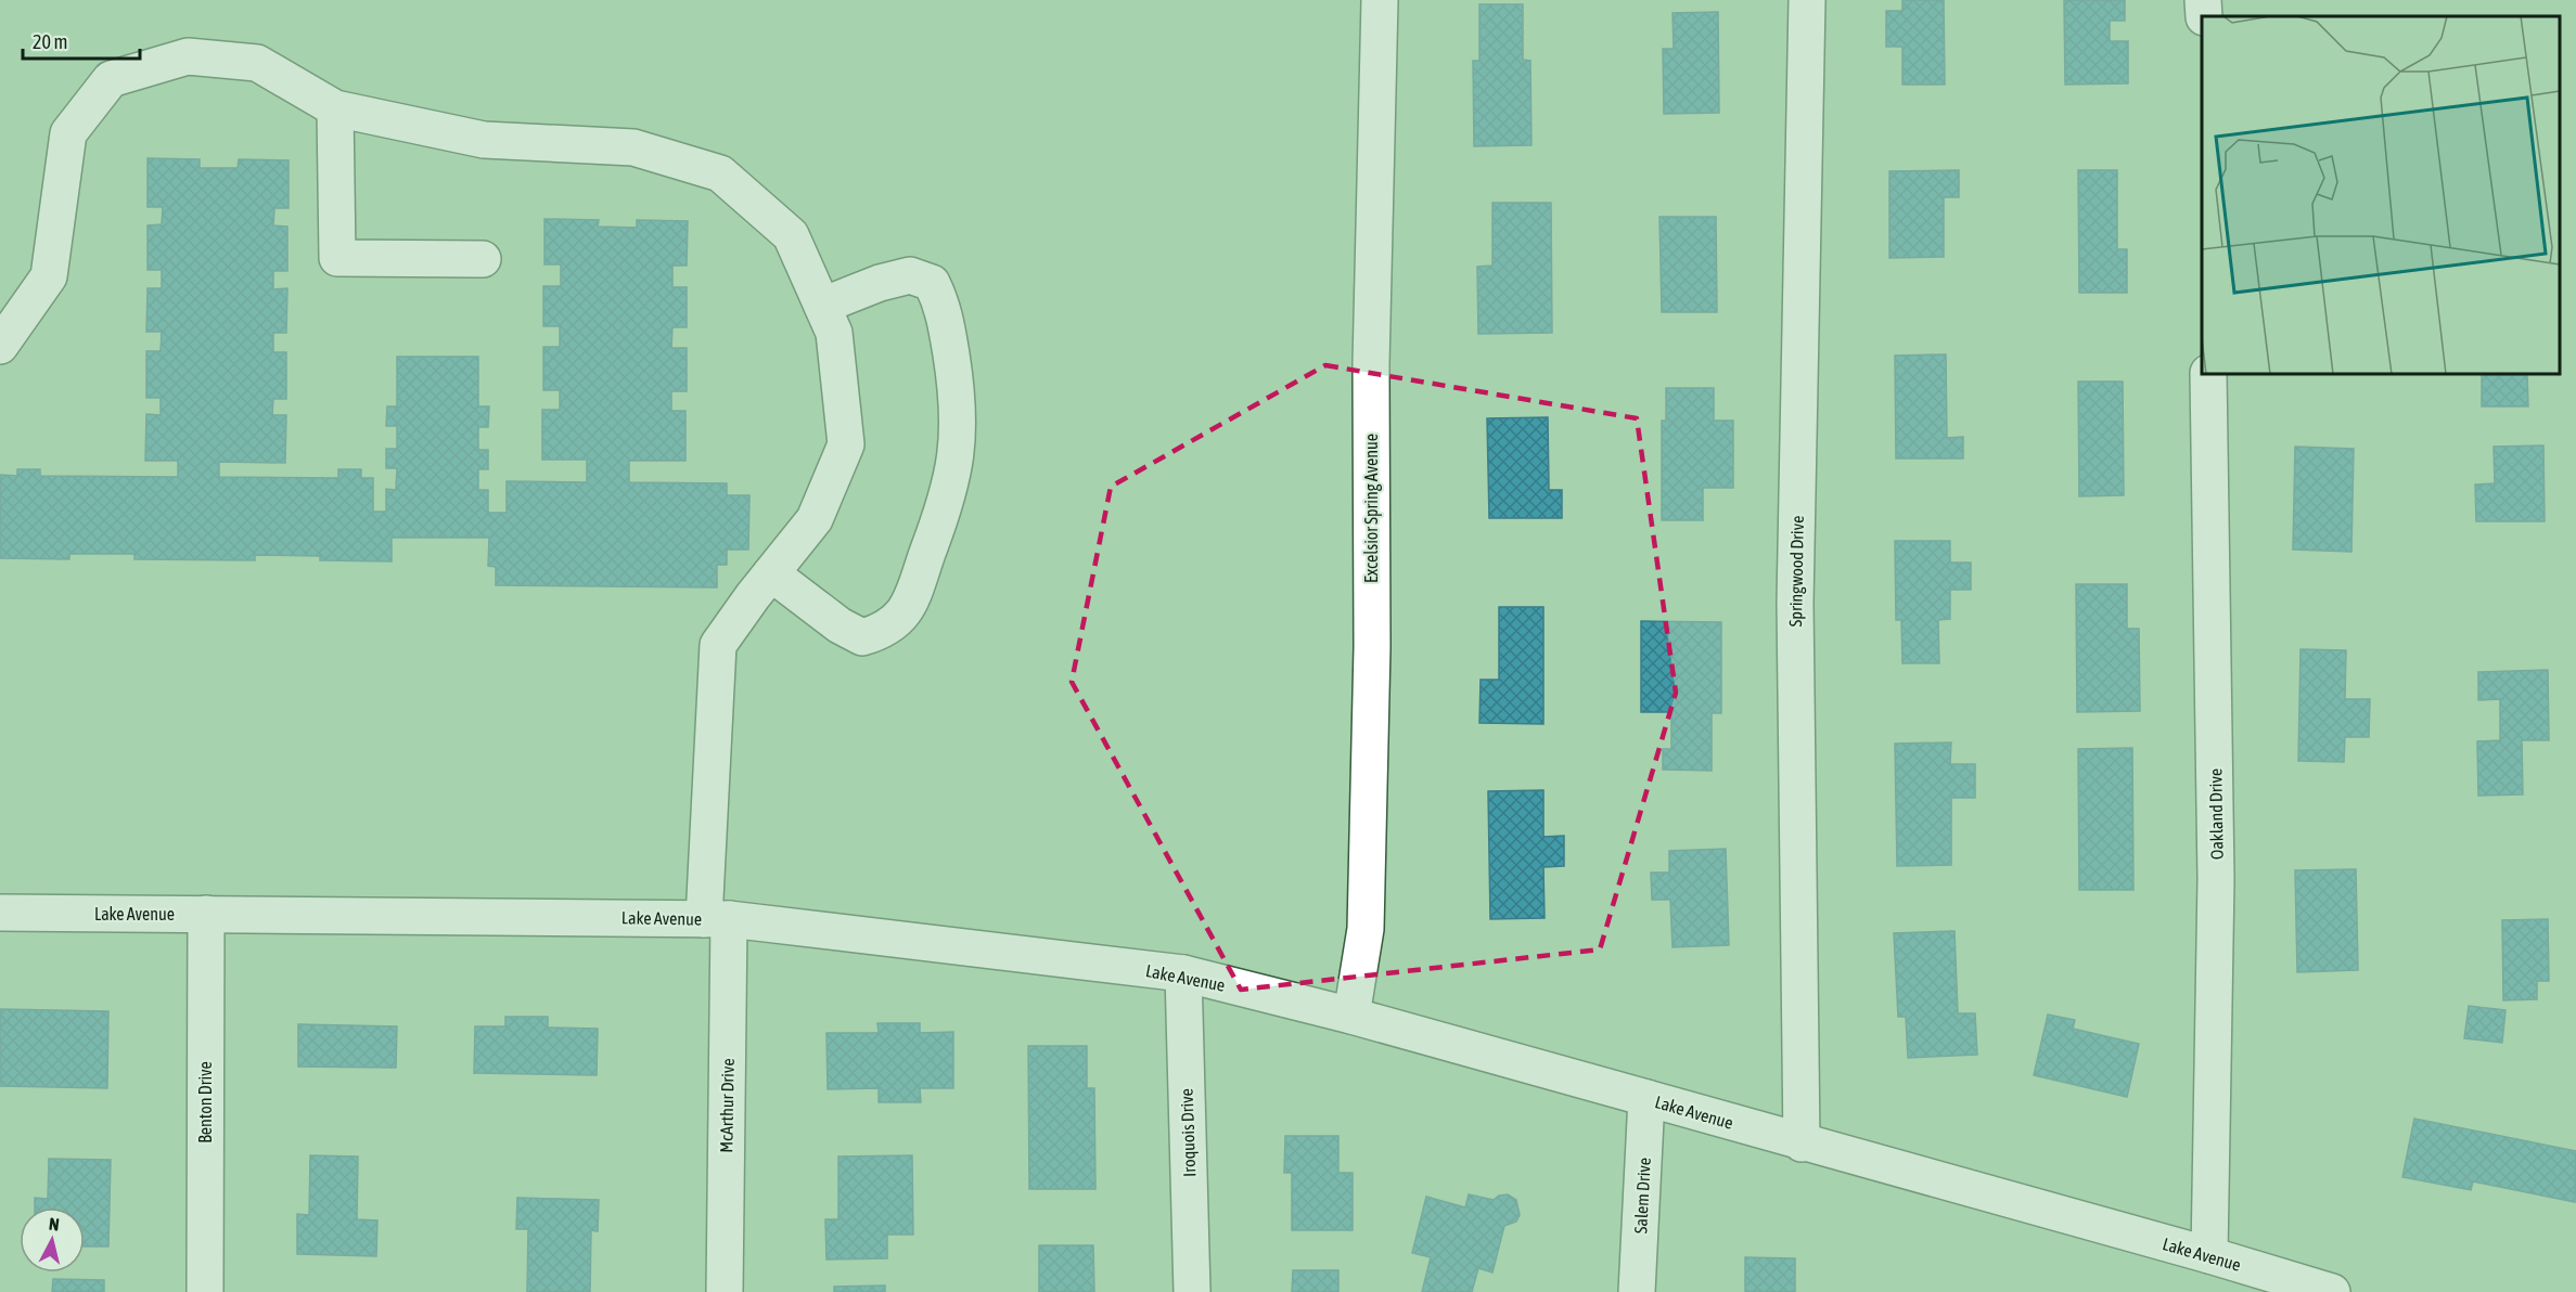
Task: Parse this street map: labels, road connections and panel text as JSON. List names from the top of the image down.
{
  "streets": {
    "street": [
      "Excelsior Spring Avenue",
      "Springwood Drive",
      "Oakland Drive",
      "Lake Avenue",
      "Benton Drive",
      "McArthur Drive",
      "Iroquois Drive",
      "Salem Drive"
    ]
  },
  "crossings": [
    ["Excelsior Spring Avenue", "Lake Avenue"],
    ["Springwood Drive", "Lake Avenue"],
    ["Oakland Drive", "Lake Avenue"],
    ["Lake Avenue", "Benton Drive"],
    ["Lake Avenue", "McArthur Drive"],
    ["Lake Avenue", "Iroquois Drive"],
    ["Lake Avenue", "Salem Drive"]
  ],
  "scale_bar": "20 m",
  "north": "top"
}
